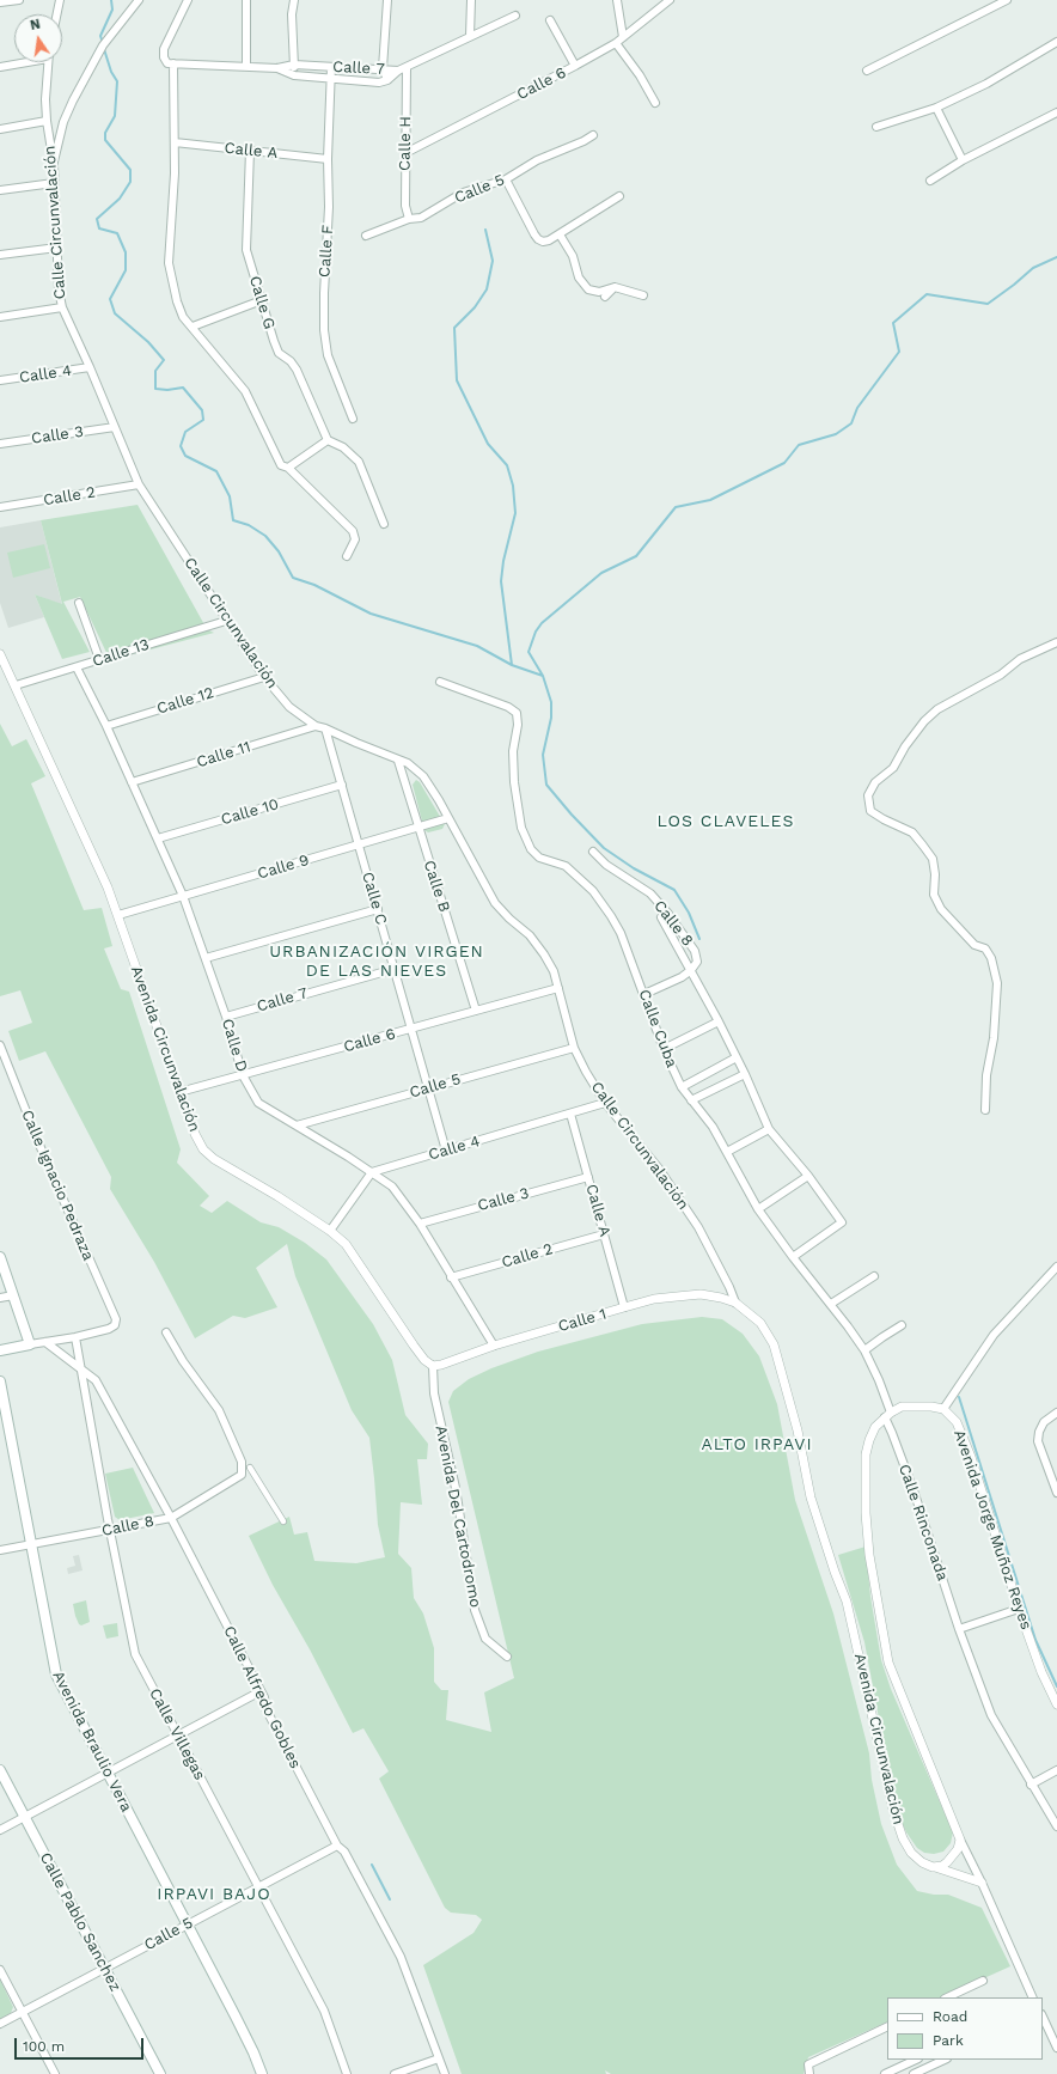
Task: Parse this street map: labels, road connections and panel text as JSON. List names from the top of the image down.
{
  "streets": {
    "main road": ["Avenida Braulio Vera", "Calle Pablo Sanchez"],
    "street": [
      "Calle 7",
      "Calle 6",
      "Calle H",
      "Calle A",
      "Calle 5",
      "Calle Circunvalación",
      "Calle F",
      "Calle G",
      "Calle 4",
      "Calle 3",
      "Calle 2",
      "Calle 13",
      "Calle 12",
      "Calle 11",
      "Calle 10",
      "Calle 9",
      "Calle B",
      "Calle C",
      "Calle 8",
      "Calle Cuba",
      "Calle D",
      "Avenida Circunvalación",
      "Calle Ignacio Pedraza",
      "Calle 1",
      "Avenida Del Cartodromo",
      "Calle Rinconada",
      "Avenida Jorge Muñoz Reyes",
      "Calle Alfredo Gobles",
      "Calle Villegas"
    ]
  },
  "crossings": [
    ["Calle 7", "Calle H"],
    ["Calle 7", "Calle F"],
    ["Calle 7", "Calle C"],
    ["Calle 7", "Calle D"],
    ["Calle 6", "Calle H"],
    ["Calle 6", "Calle Circunvalación"],
    ["Calle 6", "Calle B"],
    ["Calle 6", "Calle C"],
    ["Calle 6", "Calle D"],
    ["Calle 6", "Avenida Circunvalación"],
    ["Calle H", "Calle 5"],
    ["Calle A", "Calle F"],
    ["Calle A", "Calle G"],
    ["Calle A", "Calle 4"],
    ["Calle A", "Calle 3"],
    ["Calle A", "Calle 2"],
    ["Calle A", "Calle 1"],
    ["Calle 5", "Calle Circunvalación"],
    ["Calle 5", "Calle C"],
    ["Calle 5", "Calle D"],
    ["Calle 5", "Calle Alfredo Gobles"],
    ["Calle 5", "Calle Villegas"],
    ["Calle 5", "Avenida Braulio Vera"],
    ["Calle 5", "Calle Pablo Sanchez"],
    ["Calle Circunvalación", "Calle 4"],
    ["Calle Circunvalación", "Calle 3"],
    ["Calle Circunvalación", "Calle 2"],
    ["Calle Circunvalación", "Calle 13"],
    ["Calle Circunvalación", "Calle 12"],
    ["Calle Circunvalación", "Calle 11"],
    ["Calle Circunvalación", "Calle 9"],
    ["Calle Circunvalación", "Calle B"],
    ["Calle Circunvalación", "Calle C"],
    ["Calle Circunvalación", "Avenida Circunvalación"],
    ["Calle Circunvalación", "Calle 1"],
    ["Calle 4", "Calle C"],
    ["Calle 4", "Calle D"],
    ["Calle 3", "Calle D"],
    ["Calle 2", "Calle D"],
    ["Calle 13", "Calle D"],
    ["Calle 13", "Avenida Circunvalación"],
    ["Calle 12", "Calle D"],
    ["Calle 11", "Calle D"],
    ["Calle 10", "Calle C"],
    ["Calle 10", "Calle D"],
    ["Calle 9", "Calle B"],
    ["Calle 9", "Calle C"],
    ["Calle 9", "Calle D"],
    ["Calle 9", "Avenida Circunvalación"],
    ["Calle 8", "Calle Cuba"],
    ["Calle 8", "Calle Alfredo Gobles"],
    ["Calle 8", "Calle Villegas"],
    ["Calle 8", "Avenida Braulio Vera"],
    ["Calle Cuba", "Avenida Circunvalación"],
    ["Calle Cuba", "Calle Rinconada"],
    ["Calle D", "Calle 1"],
    ["Avenida Circunvalación", "Calle 1"],
    ["Avenida Circunvalación", "Avenida Del Cartodromo"],
    ["Avenida Circunvalación", "Calle Rinconada"],
    ["Calle Ignacio Pedraza", "Calle Villegas"],
    ["Calle 1", "Avenida Del Cartodromo"],
    ["Calle Alfredo Gobles", "Calle Villegas"]
  ],
  "districts": [
    "LOS CLAVELES",
    "URBANIZACIÓN VIRGEN DE LAS NIEVES",
    "ALTO IRPAVI",
    "IRPAVI BAJO"
  ],
  "legend": ["Road", "Park"],
  "scale_bar": "100 m",
  "north": "top"
}
